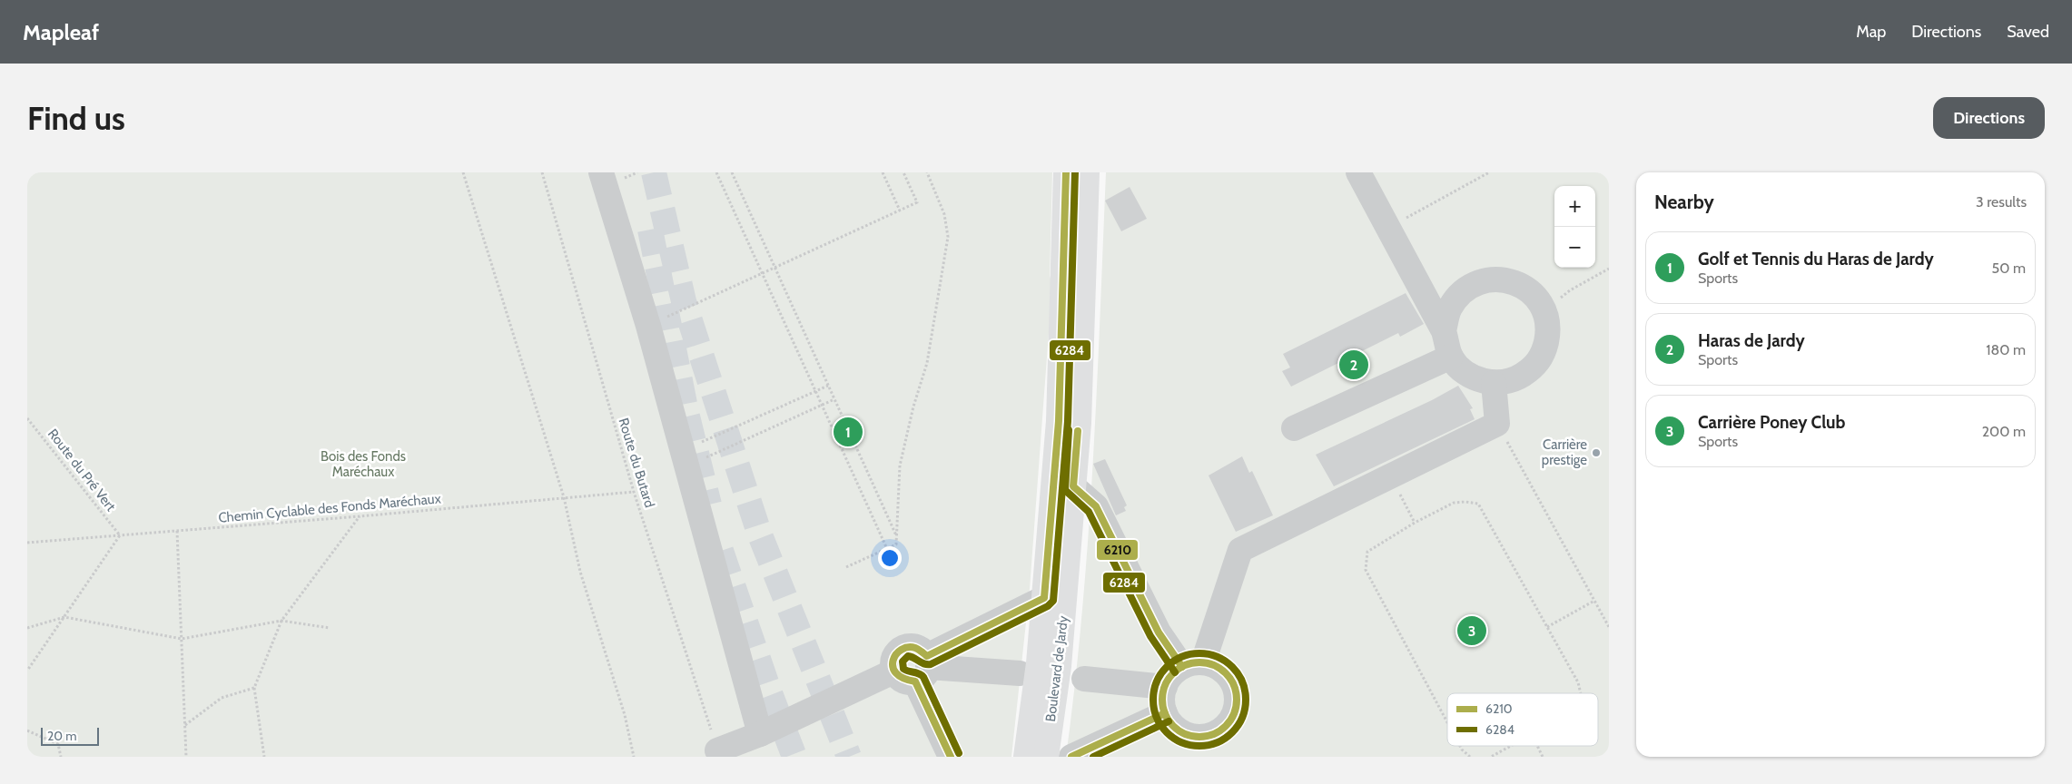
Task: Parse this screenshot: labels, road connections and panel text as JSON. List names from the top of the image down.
{
  "streets": {
    "main road": ["Boulevard de Jardy"],
    "path": ["Route du Butard", "Route du Pré Vert", "Chemin Cyclable des Fonds Maréchaux"]
  },
  "crossings": [
    ["Route du Butard", "Chemin Cyclable des Fonds Maréchaux"],
    ["Route du Pré Vert", "Chemin Cyclable des Fonds Maréchaux"]
  ],
  "parks": ["Bois des Fonds Maréchaux"],
  "places": ["Carrière prestige"],
  "lines": ["transit line 6210", "transit line 6284"],
  "legend": ["6210", "6284"],
  "scale_bar": "20 m",
  "page": {
    "header": "Mapleaf",
    "nav": ["Map", "Directions", "Saved"],
    "buttons": "Directions",
    "title": "Find us",
    "heading": ["Nearby", "3 results"],
    "map_buttons": ["+", "−"],
    "list": [
      {
        "mark": "1",
        "name": "Golf et Tennis du Haras de Jardy",
        "note": "Sports",
        "value": "50 m"
      },
      {
        "mark": "2",
        "name": "Haras de Jardy",
        "note": "Sports",
        "value": "180 m"
      },
      {
        "mark": "3",
        "name": "Carrière Poney Club",
        "note": "Sports",
        "value": "200 m"
      }
    ],
    "pins": ["2", "1", "3"],
    "scale": "20 m"
  }
}
